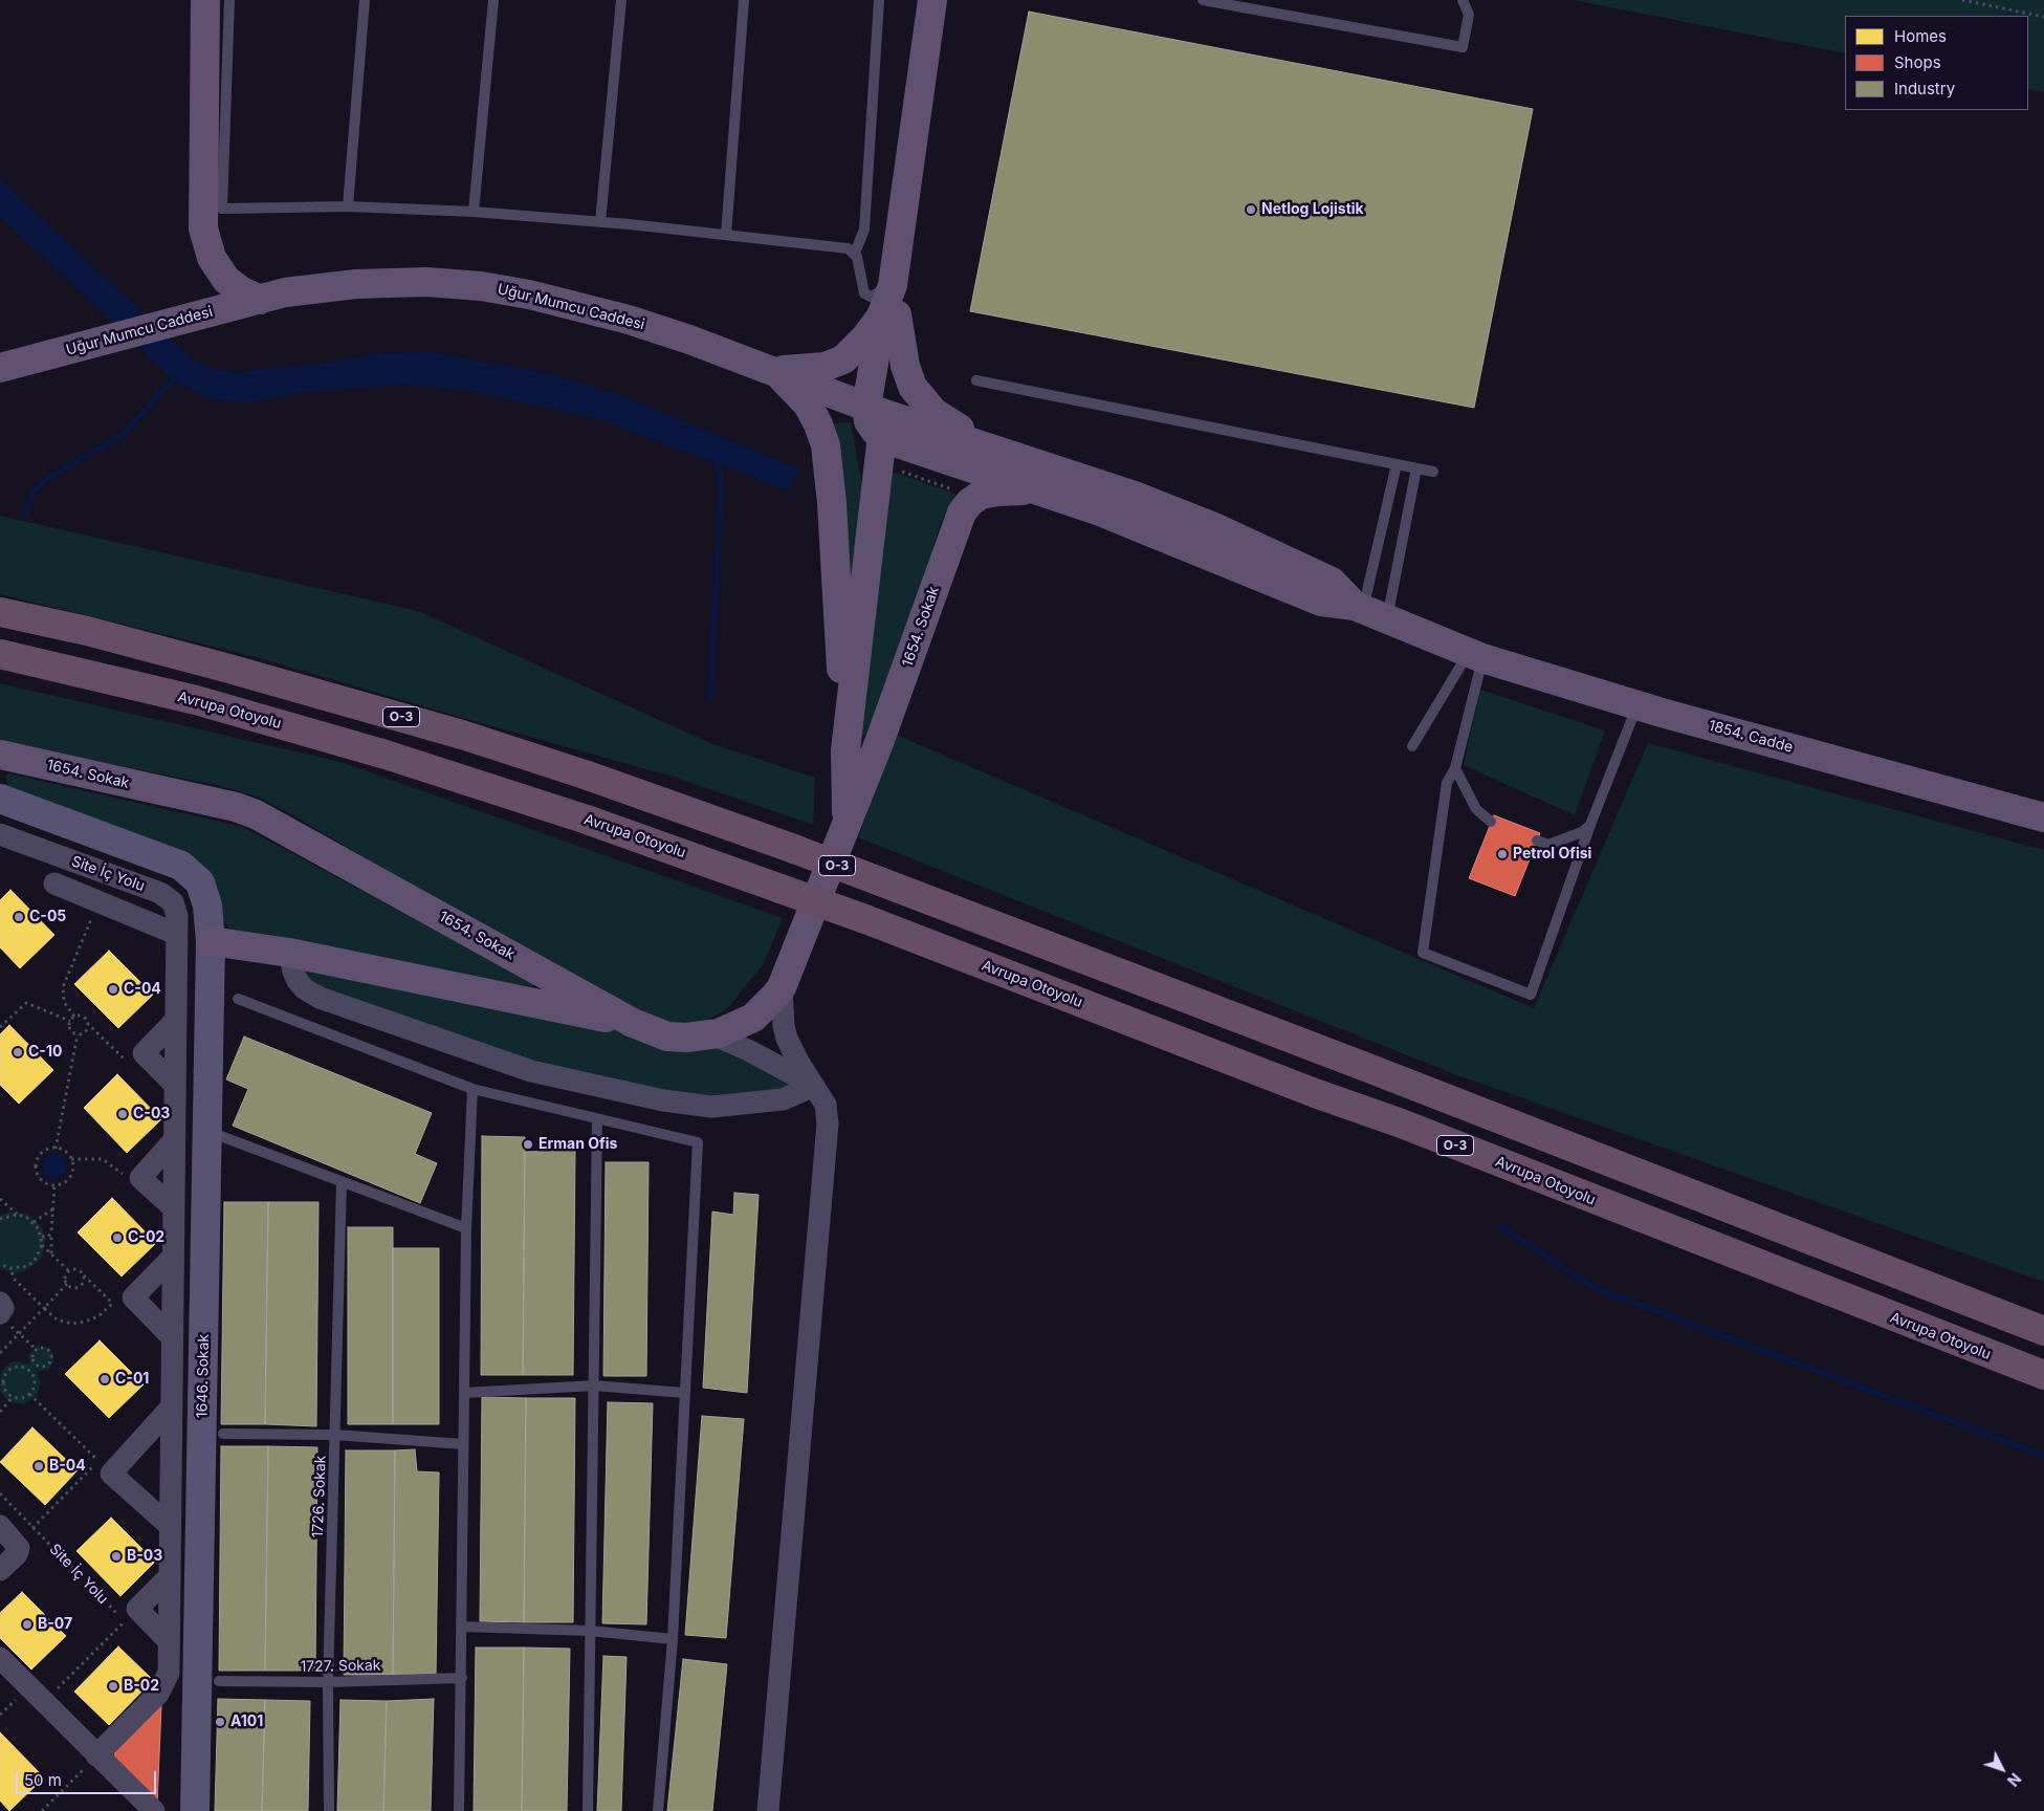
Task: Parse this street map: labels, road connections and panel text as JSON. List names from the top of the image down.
{
  "streets": {
    "highway": ["Avrupa Otoyolu", "O-3"],
    "main road": ["Uğur Mumcu Caddesi", "1654. Sokak", "1854. Cadde"],
    "street": ["Site İç Yolu", "1646. Sokak"],
    "lane": ["1726. Sokak", "1727. Sokak"]
  },
  "crossings": [
    ["Uğur Mumcu Caddesi", "1654. Sokak"],
    ["1726. Sokak", "1727. Sokak"]
  ],
  "places": [
    "Netlog Lojistik",
    "Petrol Ofisi",
    "C-05",
    "C-04",
    "C-10",
    "C-03",
    "Erman Ofis",
    "C-02",
    "C-01",
    "B-04",
    "B-03",
    "B-07",
    "B-02",
    "A101"
  ],
  "legend": ["Homes", "Shops", "Industry"],
  "scale_bar": "50 m",
  "north": "bottom right"
}
